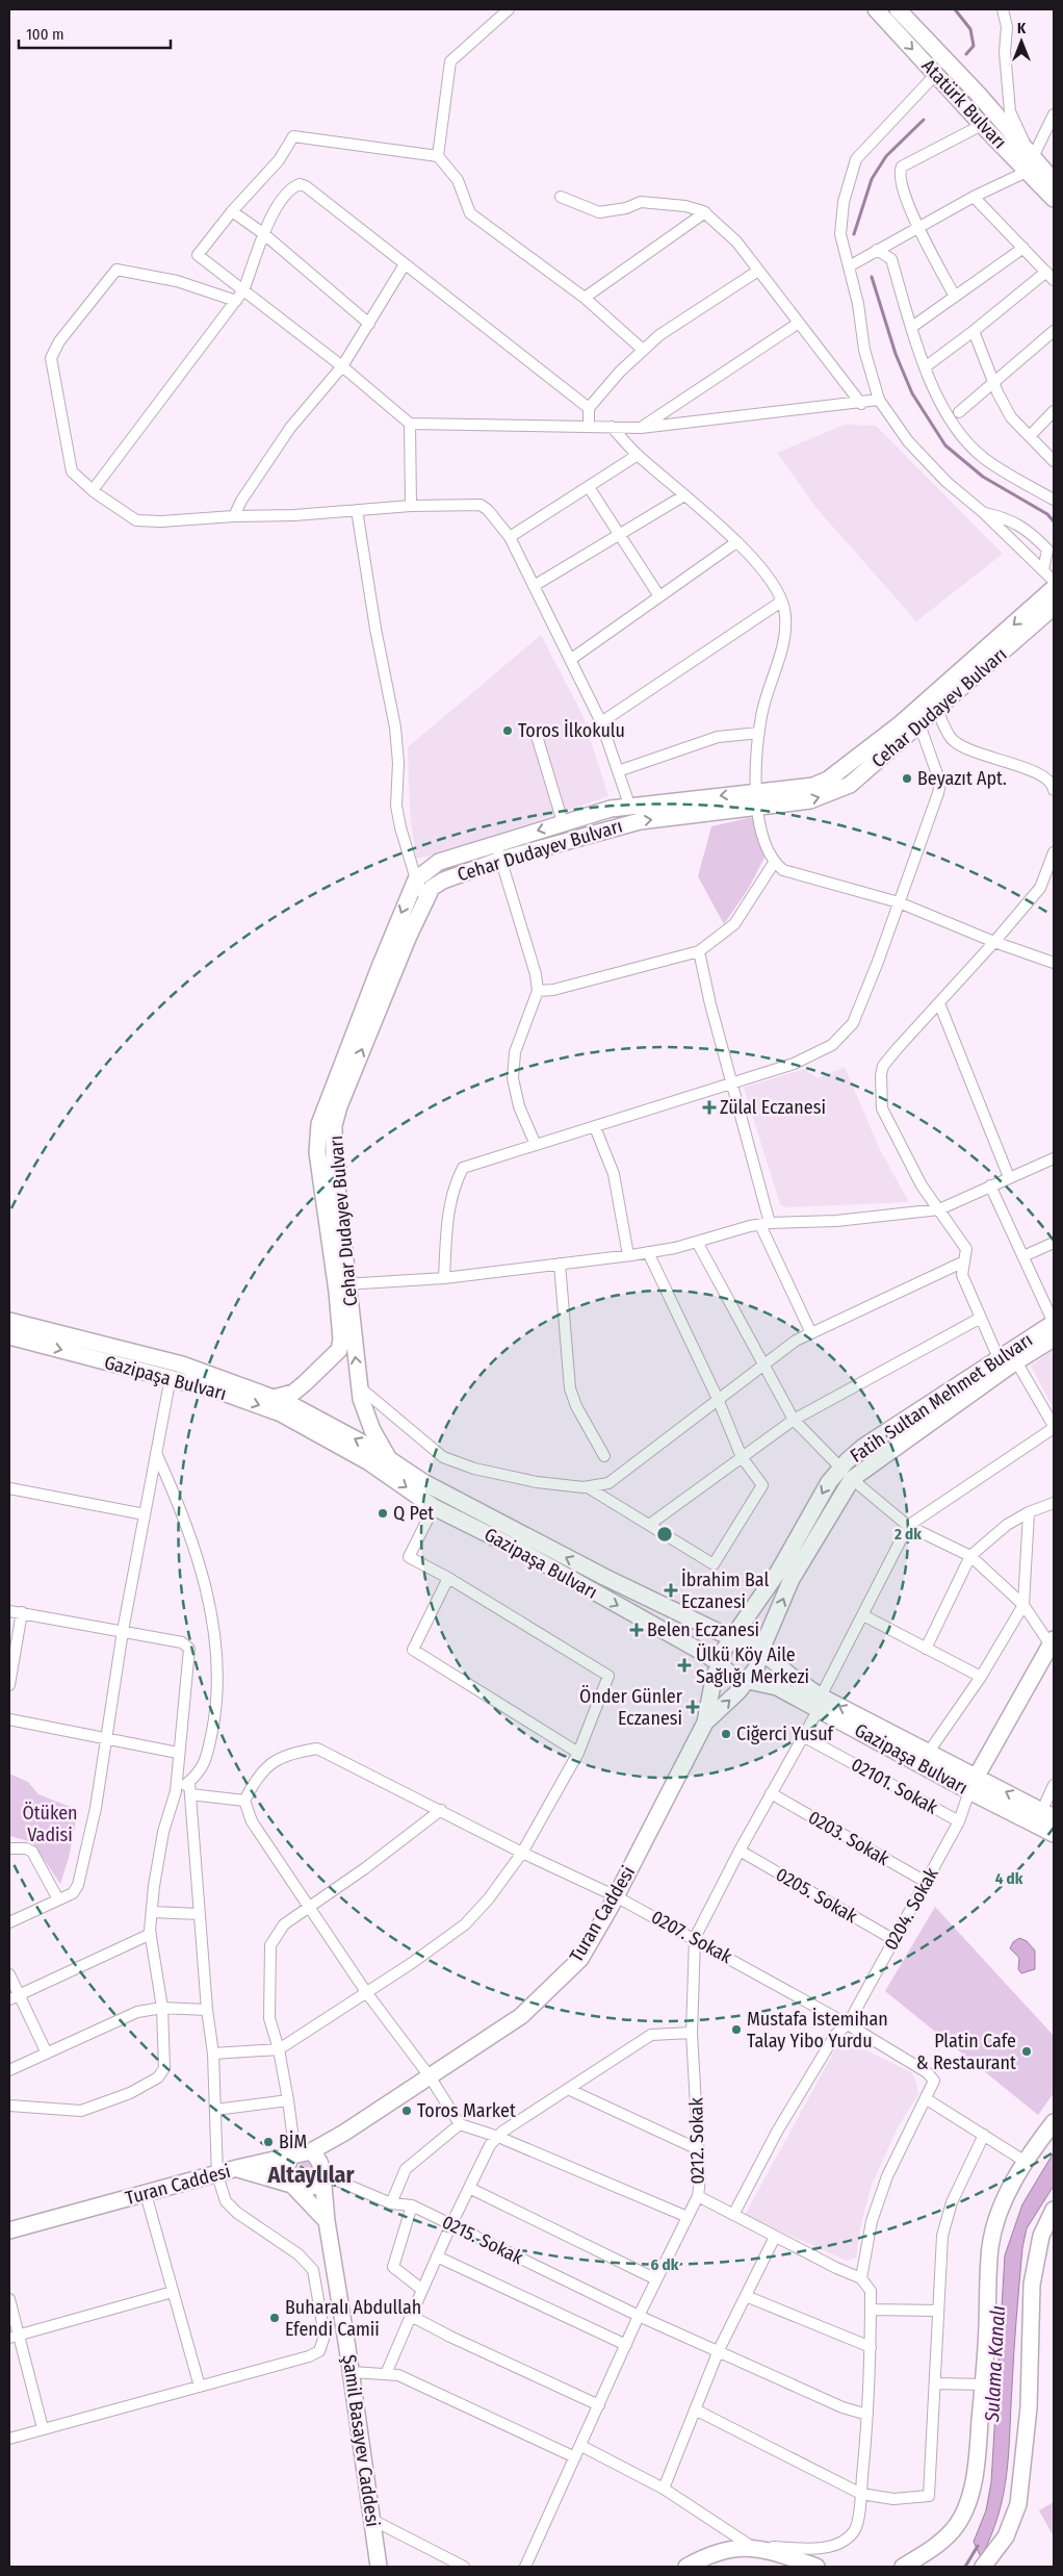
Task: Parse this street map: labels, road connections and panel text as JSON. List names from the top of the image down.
{
  "streets": {
    "street": [
      "Atatürk Bulvarı",
      "Cehar Dudayev Bulvarı",
      "Gazipaşa Bulvarı",
      "Fatih Sultan Mehmet Bulvarı",
      "02101. Sokak",
      "0203. Sokak",
      "0205. Sokak",
      "0204. Sokak",
      "Turan Caddesi",
      "0207. Sokak",
      "0212. Sokak",
      "0215. Sokak",
      "Şamil Basayev Caddesi"
    ]
  },
  "crossings": [
    ["Cehar Dudayev Bulvarı", "Gazipaşa Bulvarı"],
    ["Gazipaşa Bulvarı", "Fatih Sultan Mehmet Bulvarı"],
    ["Gazipaşa Bulvarı", "0204. Sokak"],
    ["Gazipaşa Bulvarı", "0212. Sokak"],
    ["Fatih Sultan Mehmet Bulvarı", "Turan Caddesi"],
    ["02101. Sokak", "0204. Sokak"],
    ["02101. Sokak", "0212. Sokak"],
    ["0203. Sokak", "0204. Sokak"],
    ["0203. Sokak", "0212. Sokak"],
    ["0205. Sokak", "0204. Sokak"],
    ["0205. Sokak", "0212. Sokak"],
    ["0204. Sokak", "0207. Sokak"],
    ["Turan Caddesi", "0207. Sokak"],
    ["Turan Caddesi", "0215. Sokak"],
    ["Turan Caddesi", "Şamil Basayev Caddesi"],
    ["0207. Sokak", "0212. Sokak"],
    ["0212. Sokak", "0215. Sokak"],
    ["0215. Sokak", "Şamil Basayev Caddesi"]
  ],
  "districts": ["Altaylılar"],
  "water": ["Sulama Kanalı"],
  "parks": ["Ötüken Vadisi"],
  "places": {
    "other": [
      "Toros İlkokulu",
      "Beyazıt Apt.",
      "Q Pet",
      "Ciğerci Yusuf",
      "Mustafa İstemihan Talay Yibo Yurdu",
      "Platin Cafe & Restaurant",
      "Toros Market",
      "BİM",
      "Buharalı Abdullah Efendi Camii"
    ],
    "health": [
      "Zülal Eczanesi",
      "İbrahim Bal Eczanesi",
      "Belen Eczanesi",
      "Ülkü Köy Aile Sağlığı Merkezi",
      "Önder Günler Eczanesi"
    ]
  },
  "scale_bar": "100 m",
  "north": "top",
  "rings": ["2 dk", "4 dk", "6 dk"]
}
